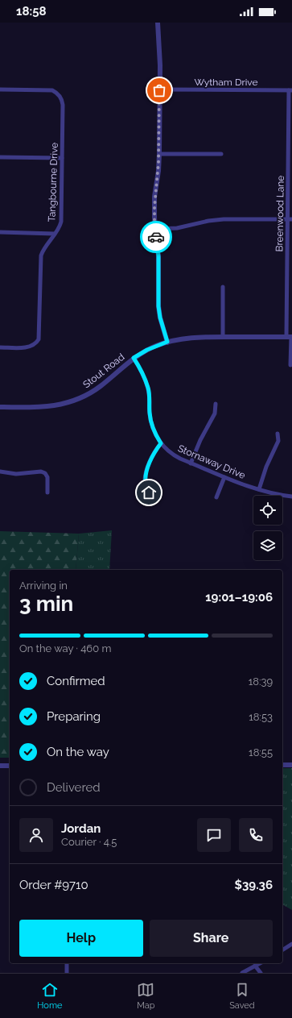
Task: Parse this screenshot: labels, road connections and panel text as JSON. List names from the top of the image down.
{
  "streets": {
    "street": [
      "Wytham Drive",
      "Tangbourne Drive",
      "Breenwood Lane",
      "Stout Road",
      "Stornaway Drive"
    ]
  },
  "crossings": [
    ["Wytham Drive", "Breenwood Lane"],
    ["Breenwood Lane", "Stout Road"],
    ["Stout Road", "Stornaway Drive"]
  ],
  "page": {
    "status": "18:58",
    "heading": ["3 min", "Arriving in", "19:01–19:06"],
    "panel": [
      "Jordan",
      "Courier · 4.5",
      "Order #9710",
      "$39.36"
    ],
    "bar": "On the way · 460 m",
    "list": [
      ["Confirmed", "18:39"],
      ["Preparing", "18:53"],
      ["On the way", "18:55"],
      "Delivered"
    ],
    "buttons": ["Help", "Share"],
    "tabs": ["Home", "Map", "Saved"]
  }
}
